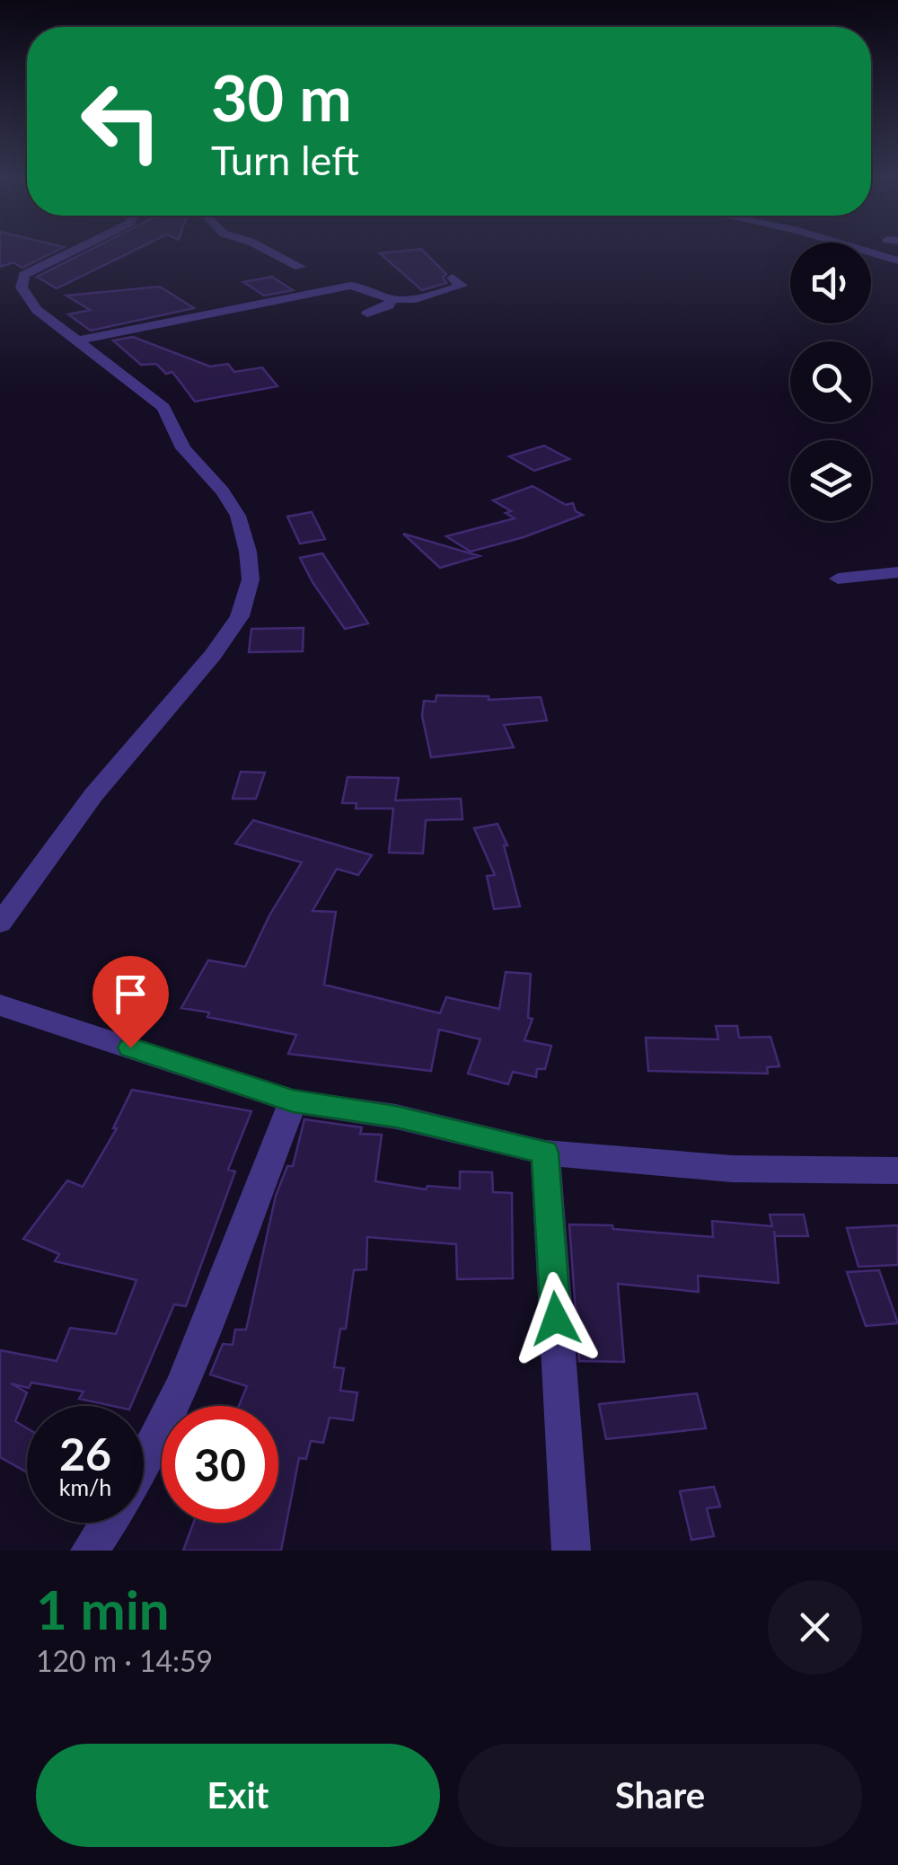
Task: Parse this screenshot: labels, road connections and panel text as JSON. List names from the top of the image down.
{
  "page": {
    "turn": ["30 m", "Turn left"],
    "speed": "26 km/h",
    "limit": "30",
    "heading": ["1 min", "120 m · 14:59"],
    "buttons": ["Exit", "Share"]
  }
}
